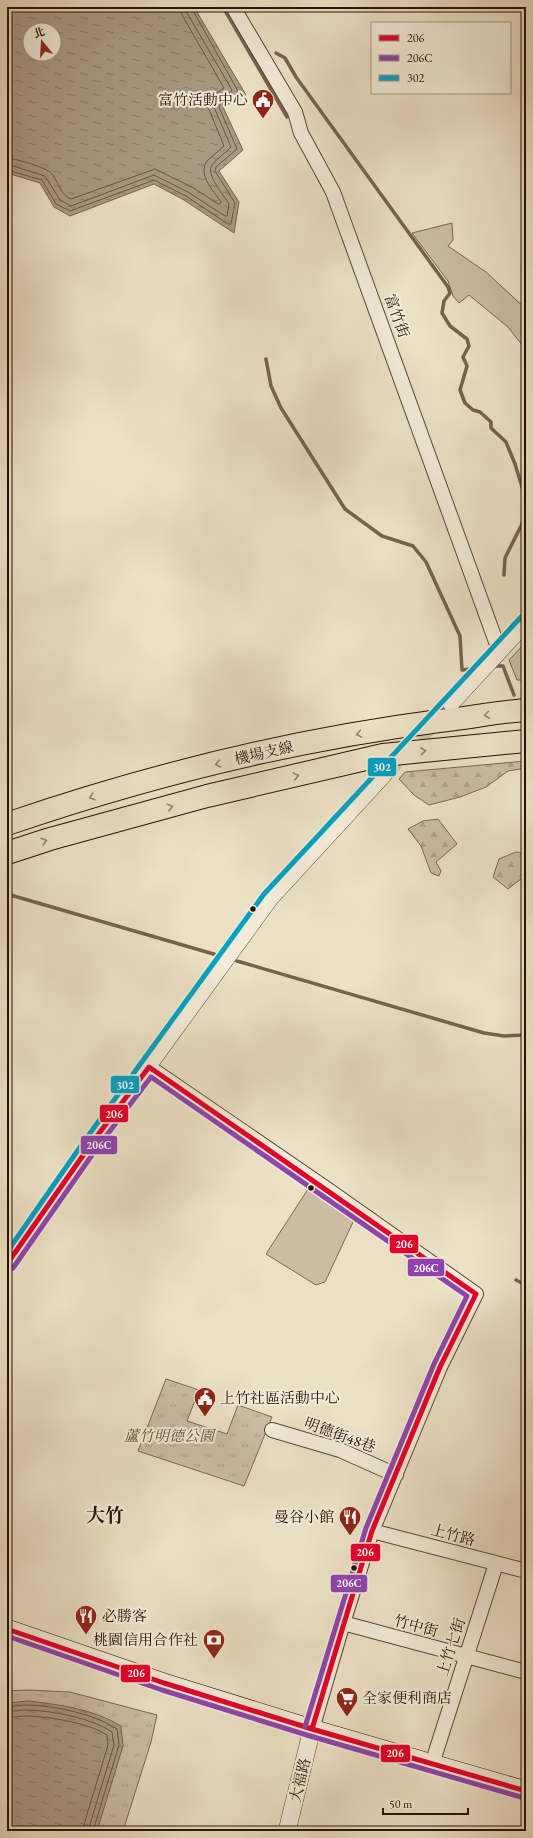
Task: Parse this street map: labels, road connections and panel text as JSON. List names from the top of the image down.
{
  "streets": {
    "highway": ["機場支線"],
    "street": [
      "富竹街",
      "明德街48巷",
      "上竹路",
      "竹中街",
      "上竹七街",
      "大福路"
    ]
  },
  "crossings": [
    ["上竹路", "上竹七街"],
    ["竹中街", "上竹七街"]
  ],
  "districts": ["大竹"],
  "parks": ["蘆竹明德公園"],
  "places": {
    "public building": ["富竹活動中心", "上竹社區活動中心"],
    "restaurant": ["曼谷小館", "必勝客"],
    "bank": ["桃園信用合作社"],
    "supermarket": ["全家便利商店"]
  },
  "lines": ["transit line 302", "transit line 206", "transit line 206C"],
  "legend": ["206", "206C", "302"],
  "scale_bar": "50 m",
  "north": "top"
}
